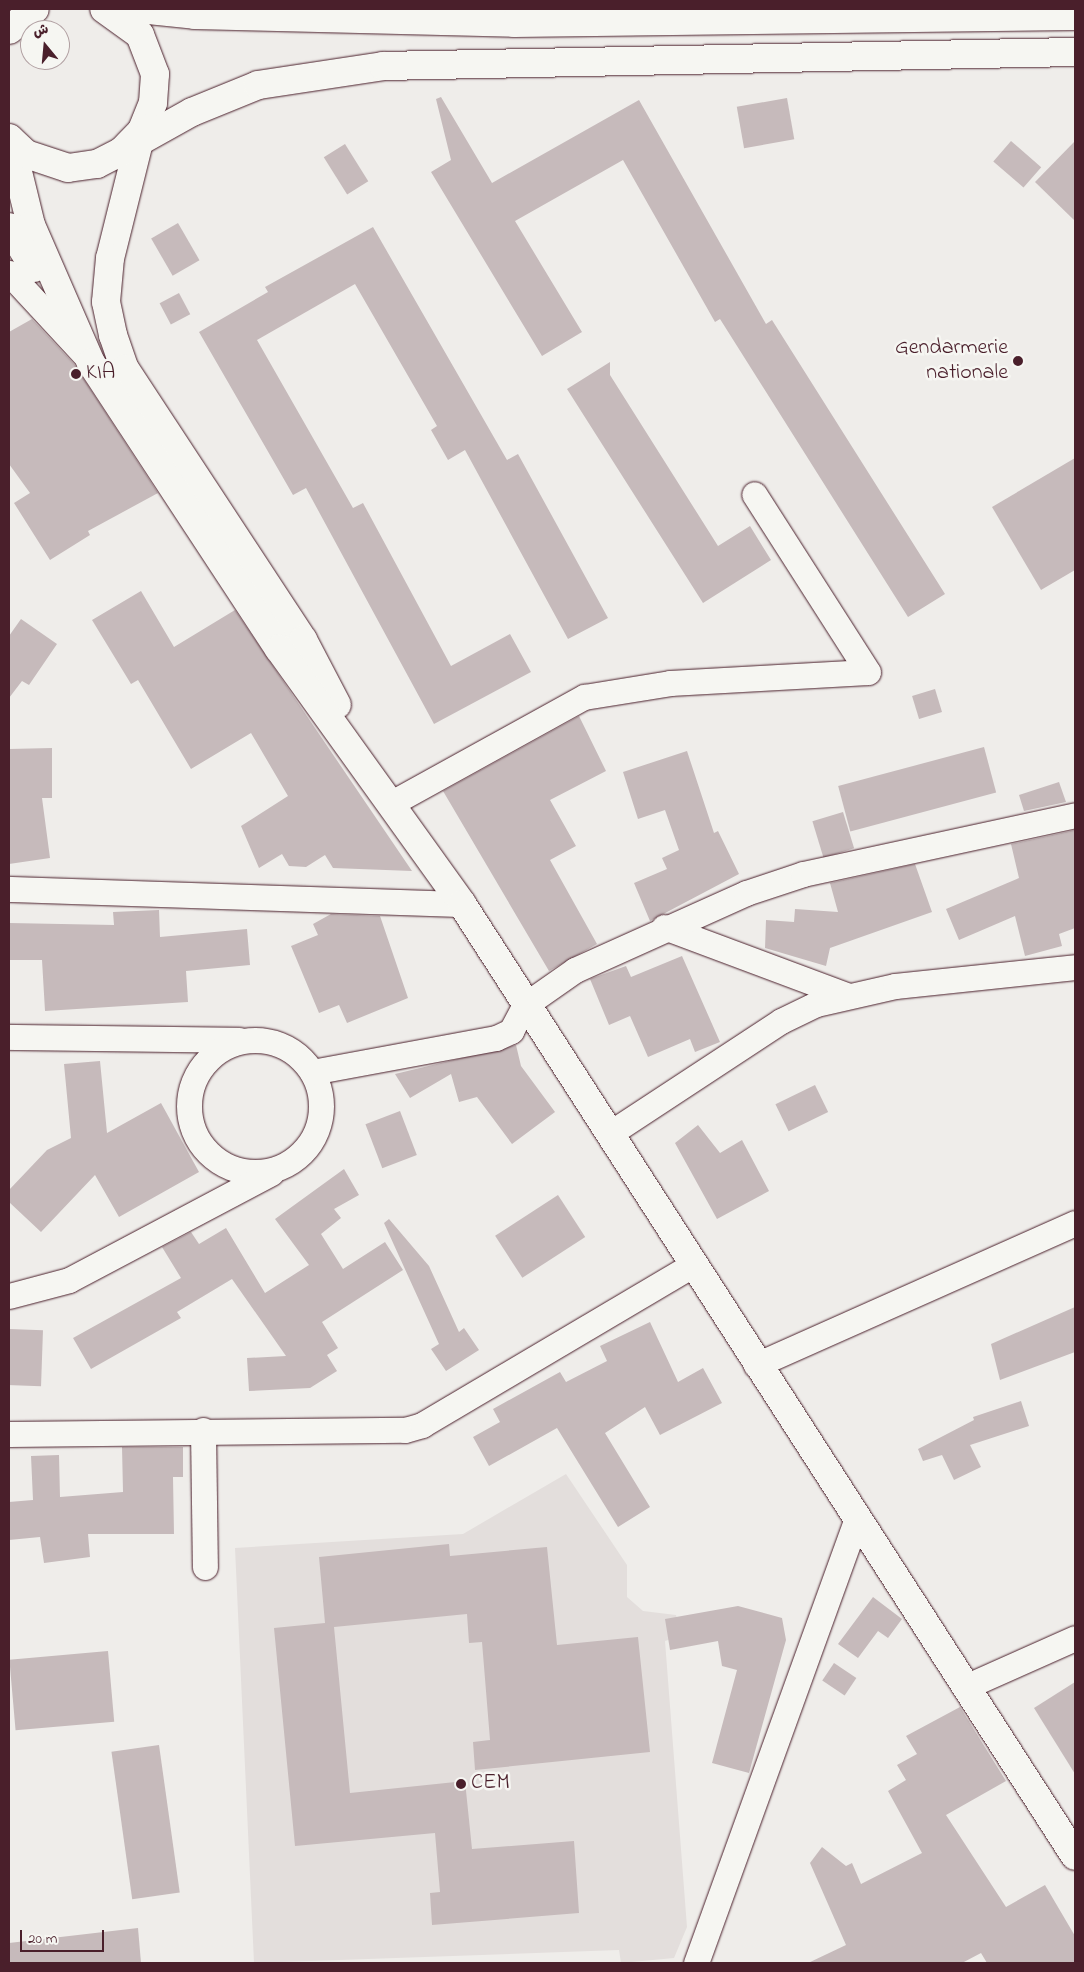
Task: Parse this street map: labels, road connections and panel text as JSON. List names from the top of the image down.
{
  "places": ["Gendarmerie nationale", "KIA", "CEM"],
  "scale_bar": "20 m",
  "north": "top"
}
